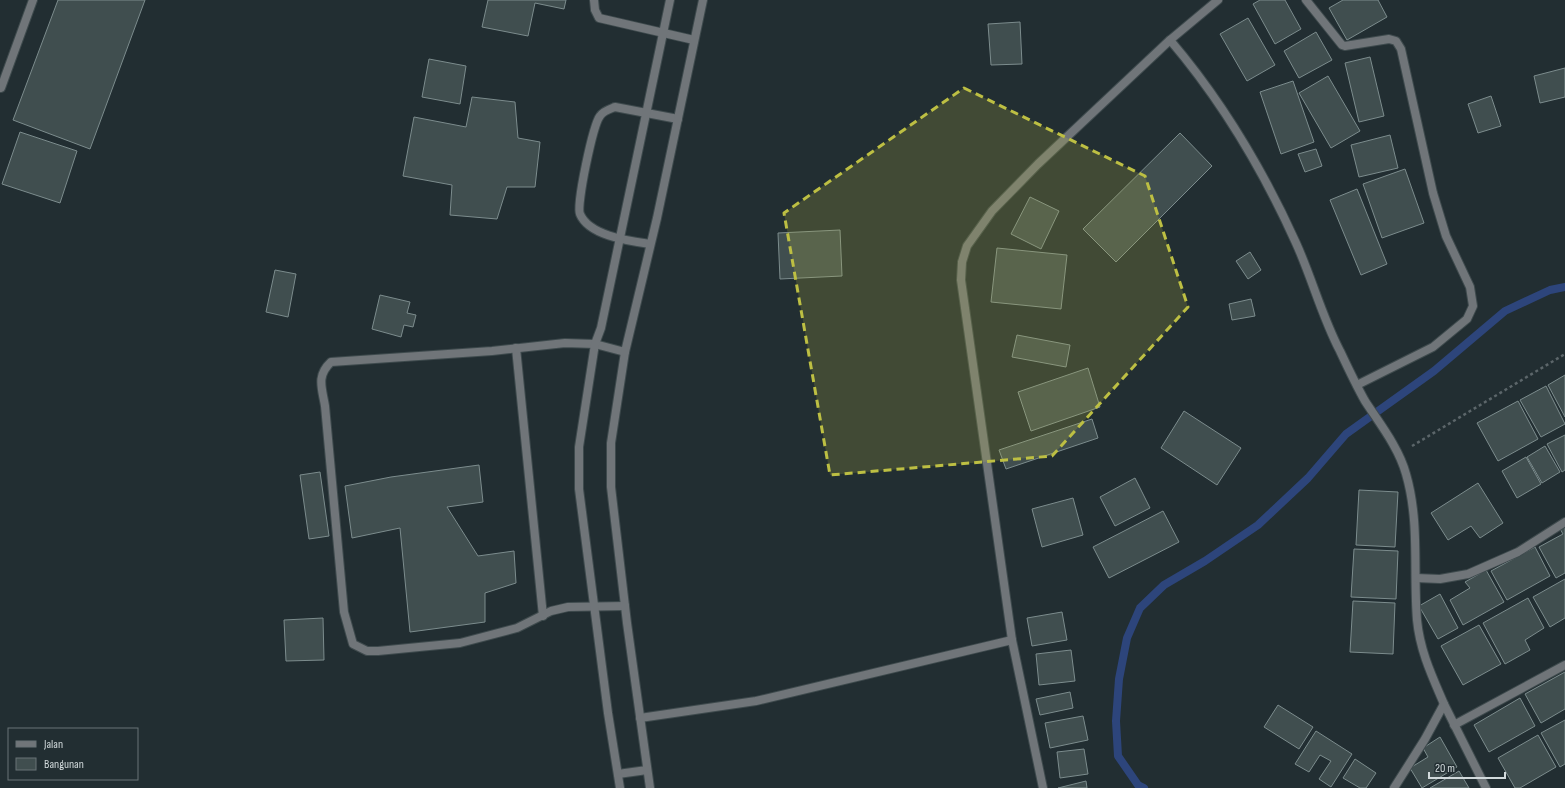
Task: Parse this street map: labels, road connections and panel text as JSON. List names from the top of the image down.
{
  "legend": ["Jalan", "Bangunan"],
  "scale_bar": "20 m"
}
